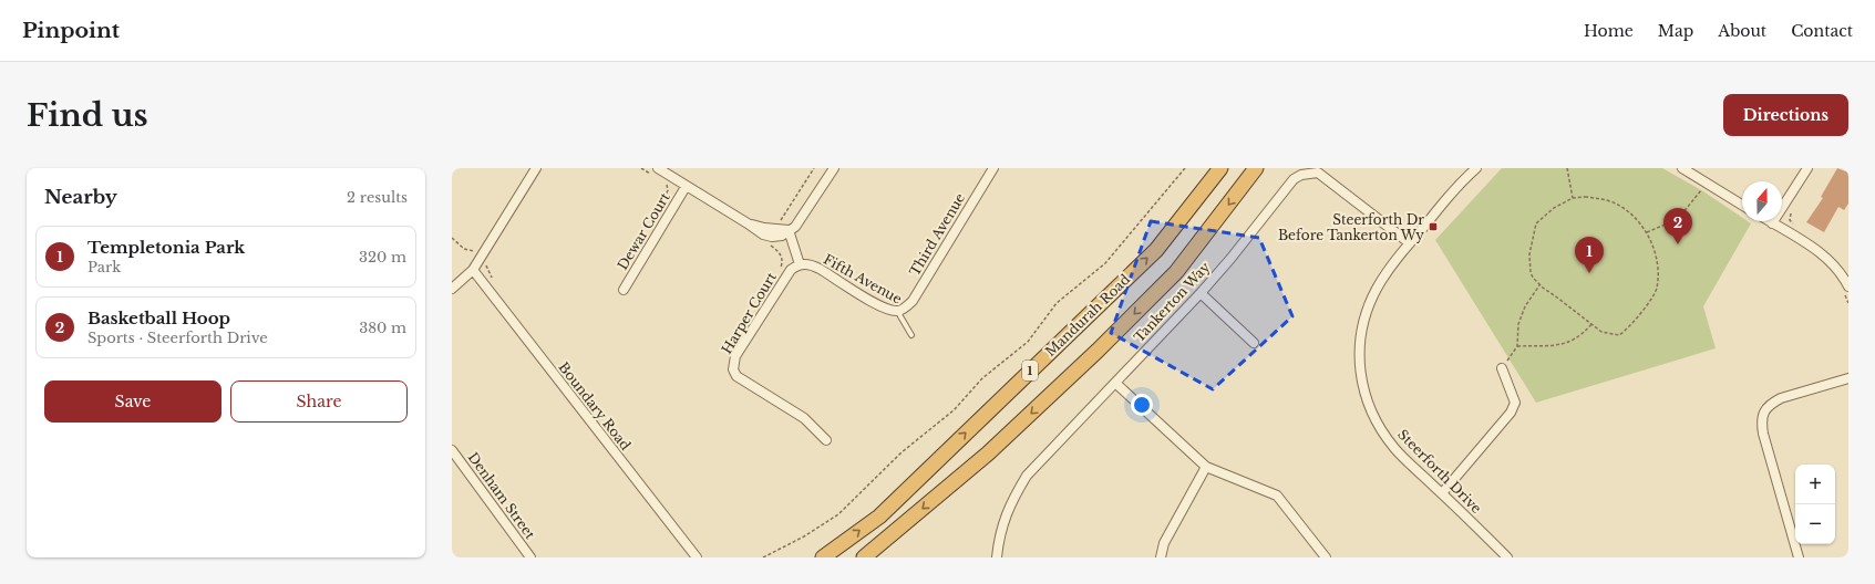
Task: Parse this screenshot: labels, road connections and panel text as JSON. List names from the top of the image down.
{
  "streets": {
    "highway": ["Mandurah Road", "1"],
    "street": [
      "Dewar Court",
      "Third Avenue",
      "Fifth Avenue",
      "Tankerton Way",
      "Harper Court",
      "Boundary Road",
      "Steerforth Drive",
      "Denham Street"
    ]
  },
  "crossings": [
    ["Third Avenue", "Fifth Avenue"],
    ["Fifth Avenue", "Harper Court"],
    ["Tankerton Way", "Steerforth Drive"]
  ],
  "places": {
    "transit": ["Steerforth Dr Before Tankerton Wy"]
  },
  "north": "top",
  "page": {
    "header": "Pinpoint",
    "nav": [
      "Home",
      "Map",
      "About",
      "Contact"
    ],
    "buttons": [
      "Directions",
      ["Save", "Share"]
    ],
    "title": "Find us",
    "heading": ["Nearby", "2 results"],
    "pins": ["2", "1"],
    "list": [
      {
        "mark": "1",
        "name": "Templetonia Park",
        "note": "Park",
        "value": "320 m"
      },
      {
        "mark": "2",
        "name": "Basketball Hoop",
        "note": "Sports · Steerforth Drive",
        "value": "380 m"
      }
    ],
    "map_buttons": ["+", "−"]
  }
}
